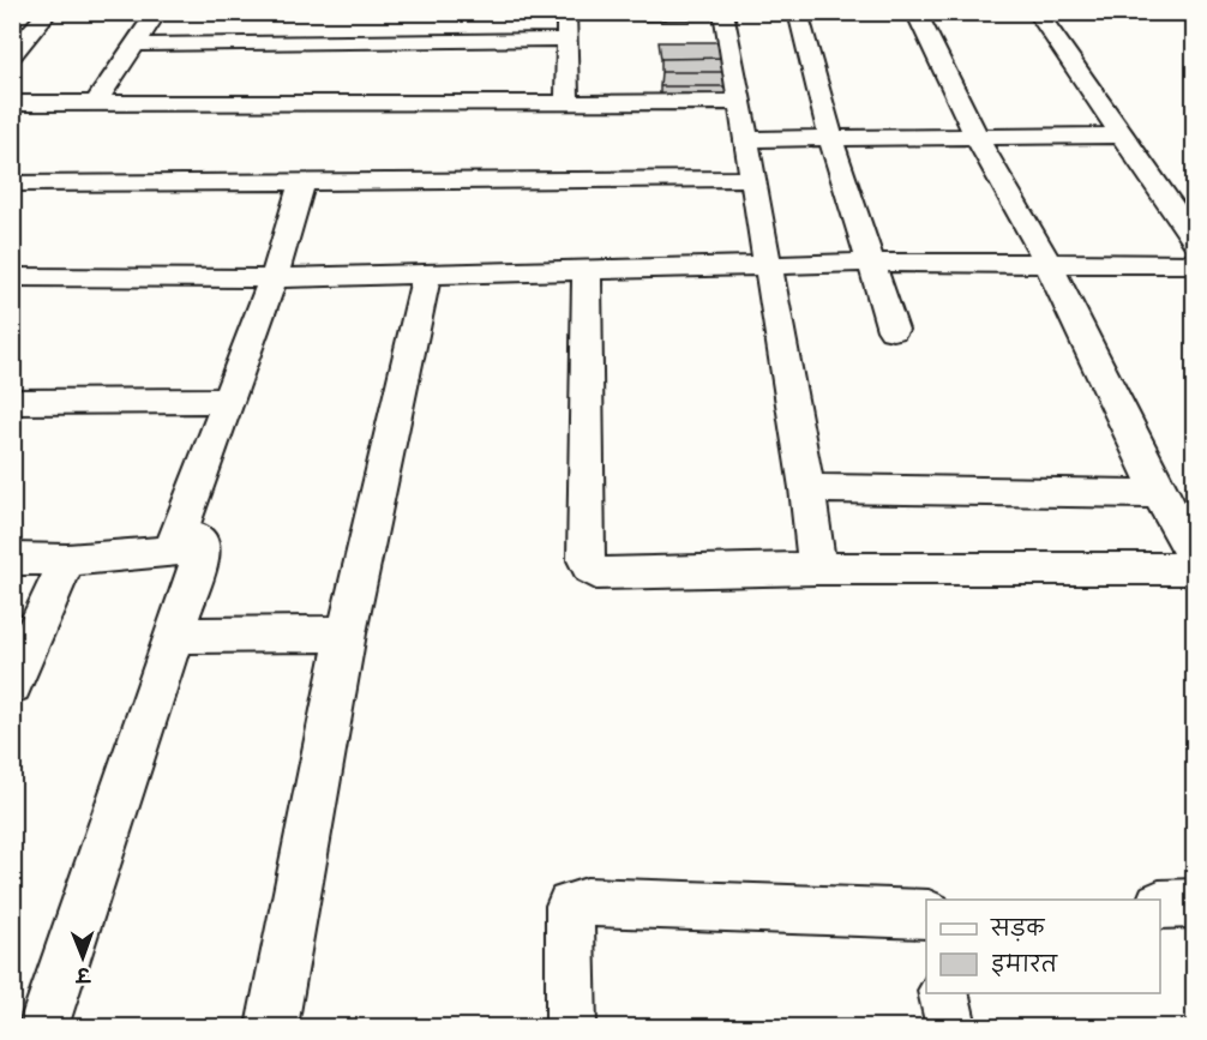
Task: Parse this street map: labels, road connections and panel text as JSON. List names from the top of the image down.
{
  "legend": ["सड़क", "इमारत"],
  "north": "bottom"
}
